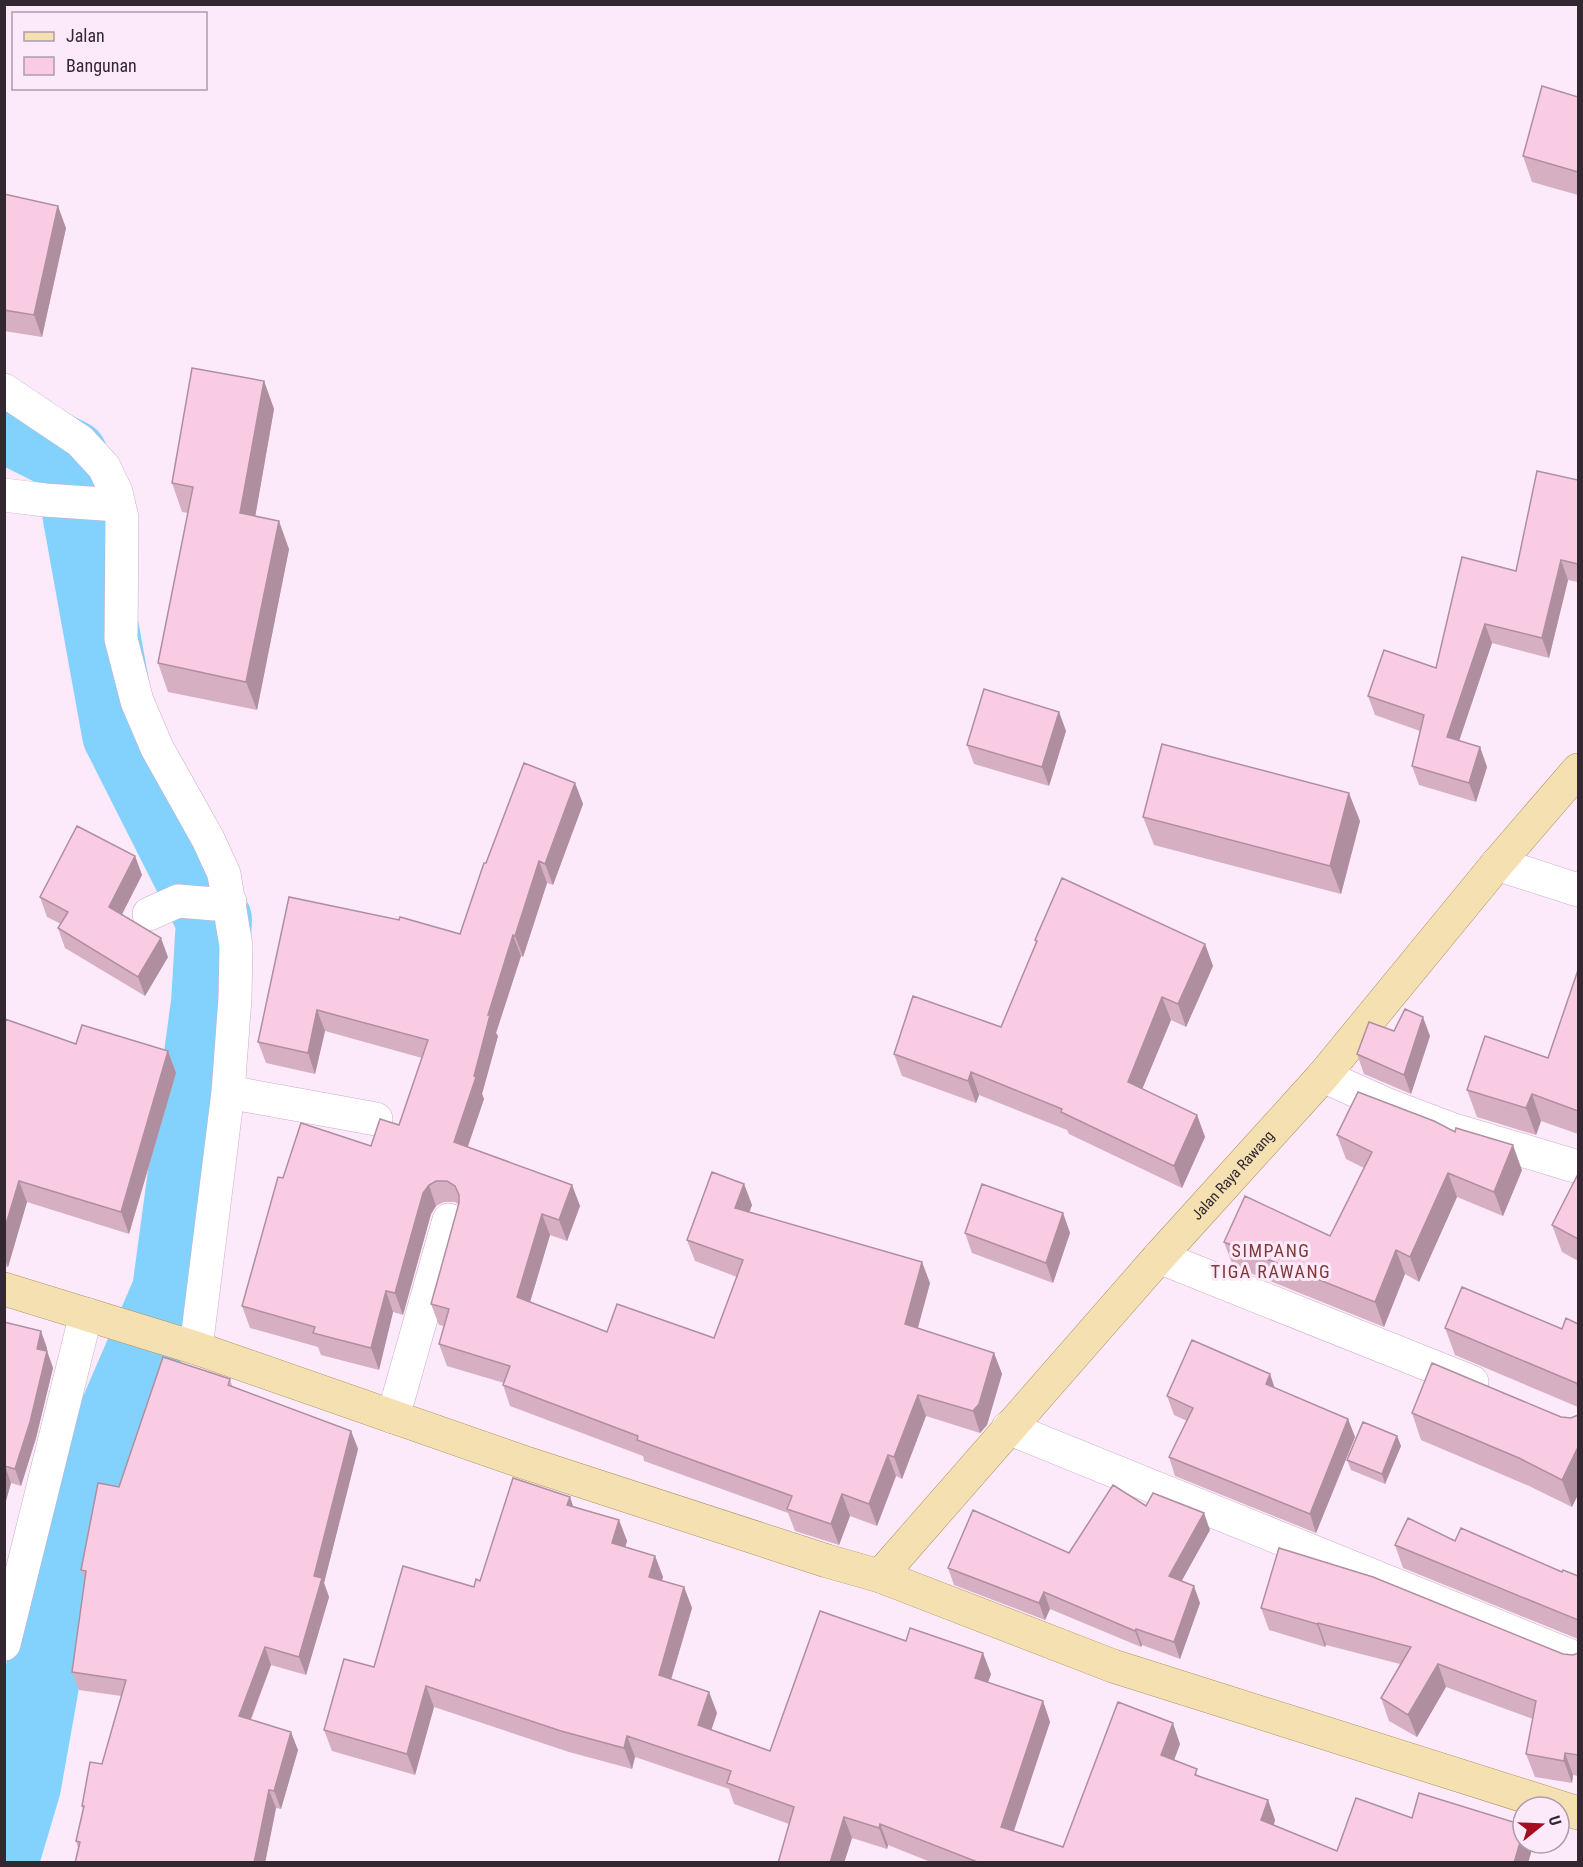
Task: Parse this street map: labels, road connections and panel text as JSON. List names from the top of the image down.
{
  "streets": {
    "main road": ["Jalan Raya Rawang"]
  },
  "districts": ["SIMPANG TIGA RAWANG"],
  "legend": ["Jalan", "Bangunan"],
  "north": "right"
}
